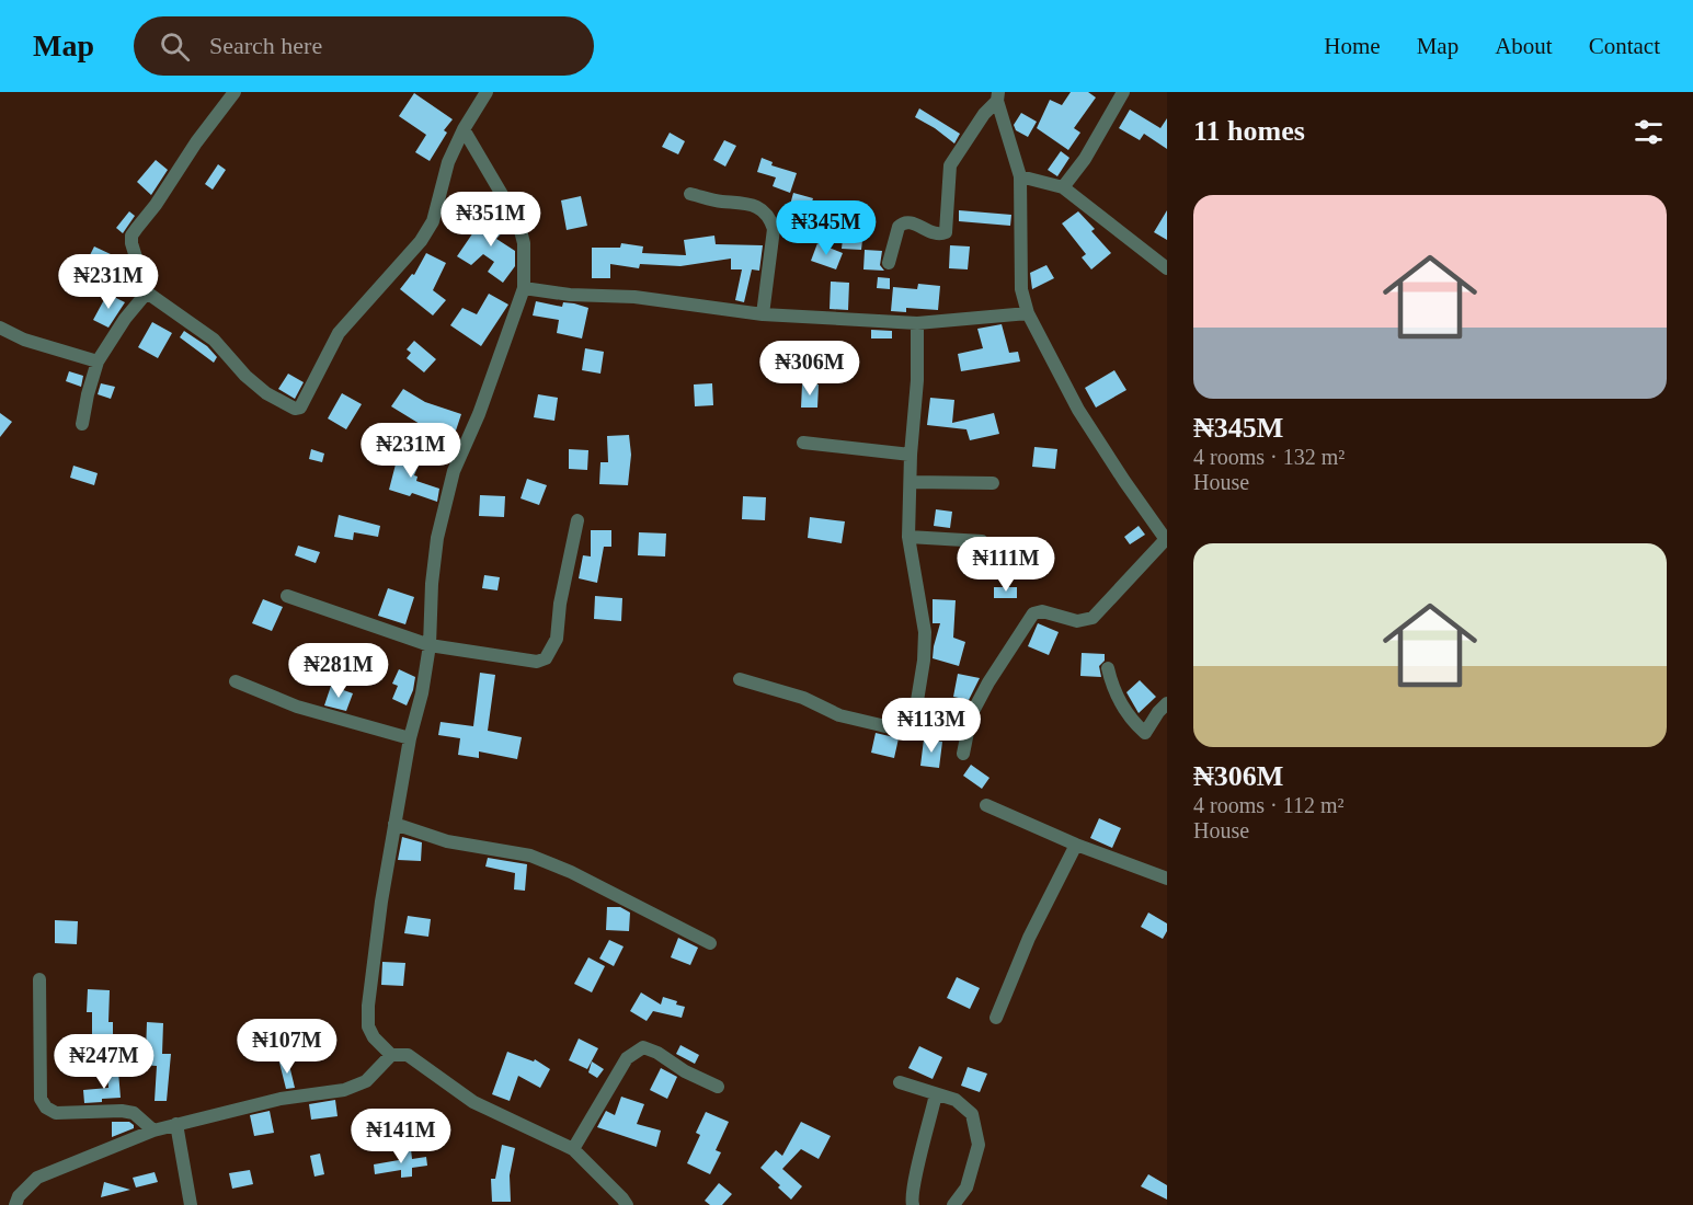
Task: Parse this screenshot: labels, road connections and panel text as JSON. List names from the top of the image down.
{
  "page": {
    "header": "Map",
    "search": "Search here",
    "nav": [
      "Home",
      "Map",
      "About",
      "Contact"
    ],
    "heading": "11 homes",
    "list": [
      {
        "name": "₦345M",
        "note": "4 rooms · 132 m² · House"
      },
      {
        "name": "₦306M",
        "note": "4 rooms · 112 m² · House"
      }
    ],
    "price": [
      "₦351M",
      "₦345M",
      "₦231M",
      "₦306M",
      "₦231M",
      "₦111M",
      "₦281M",
      "₦113M",
      "₦107M",
      "₦247M",
      "₦141M"
    ]
  }
}
